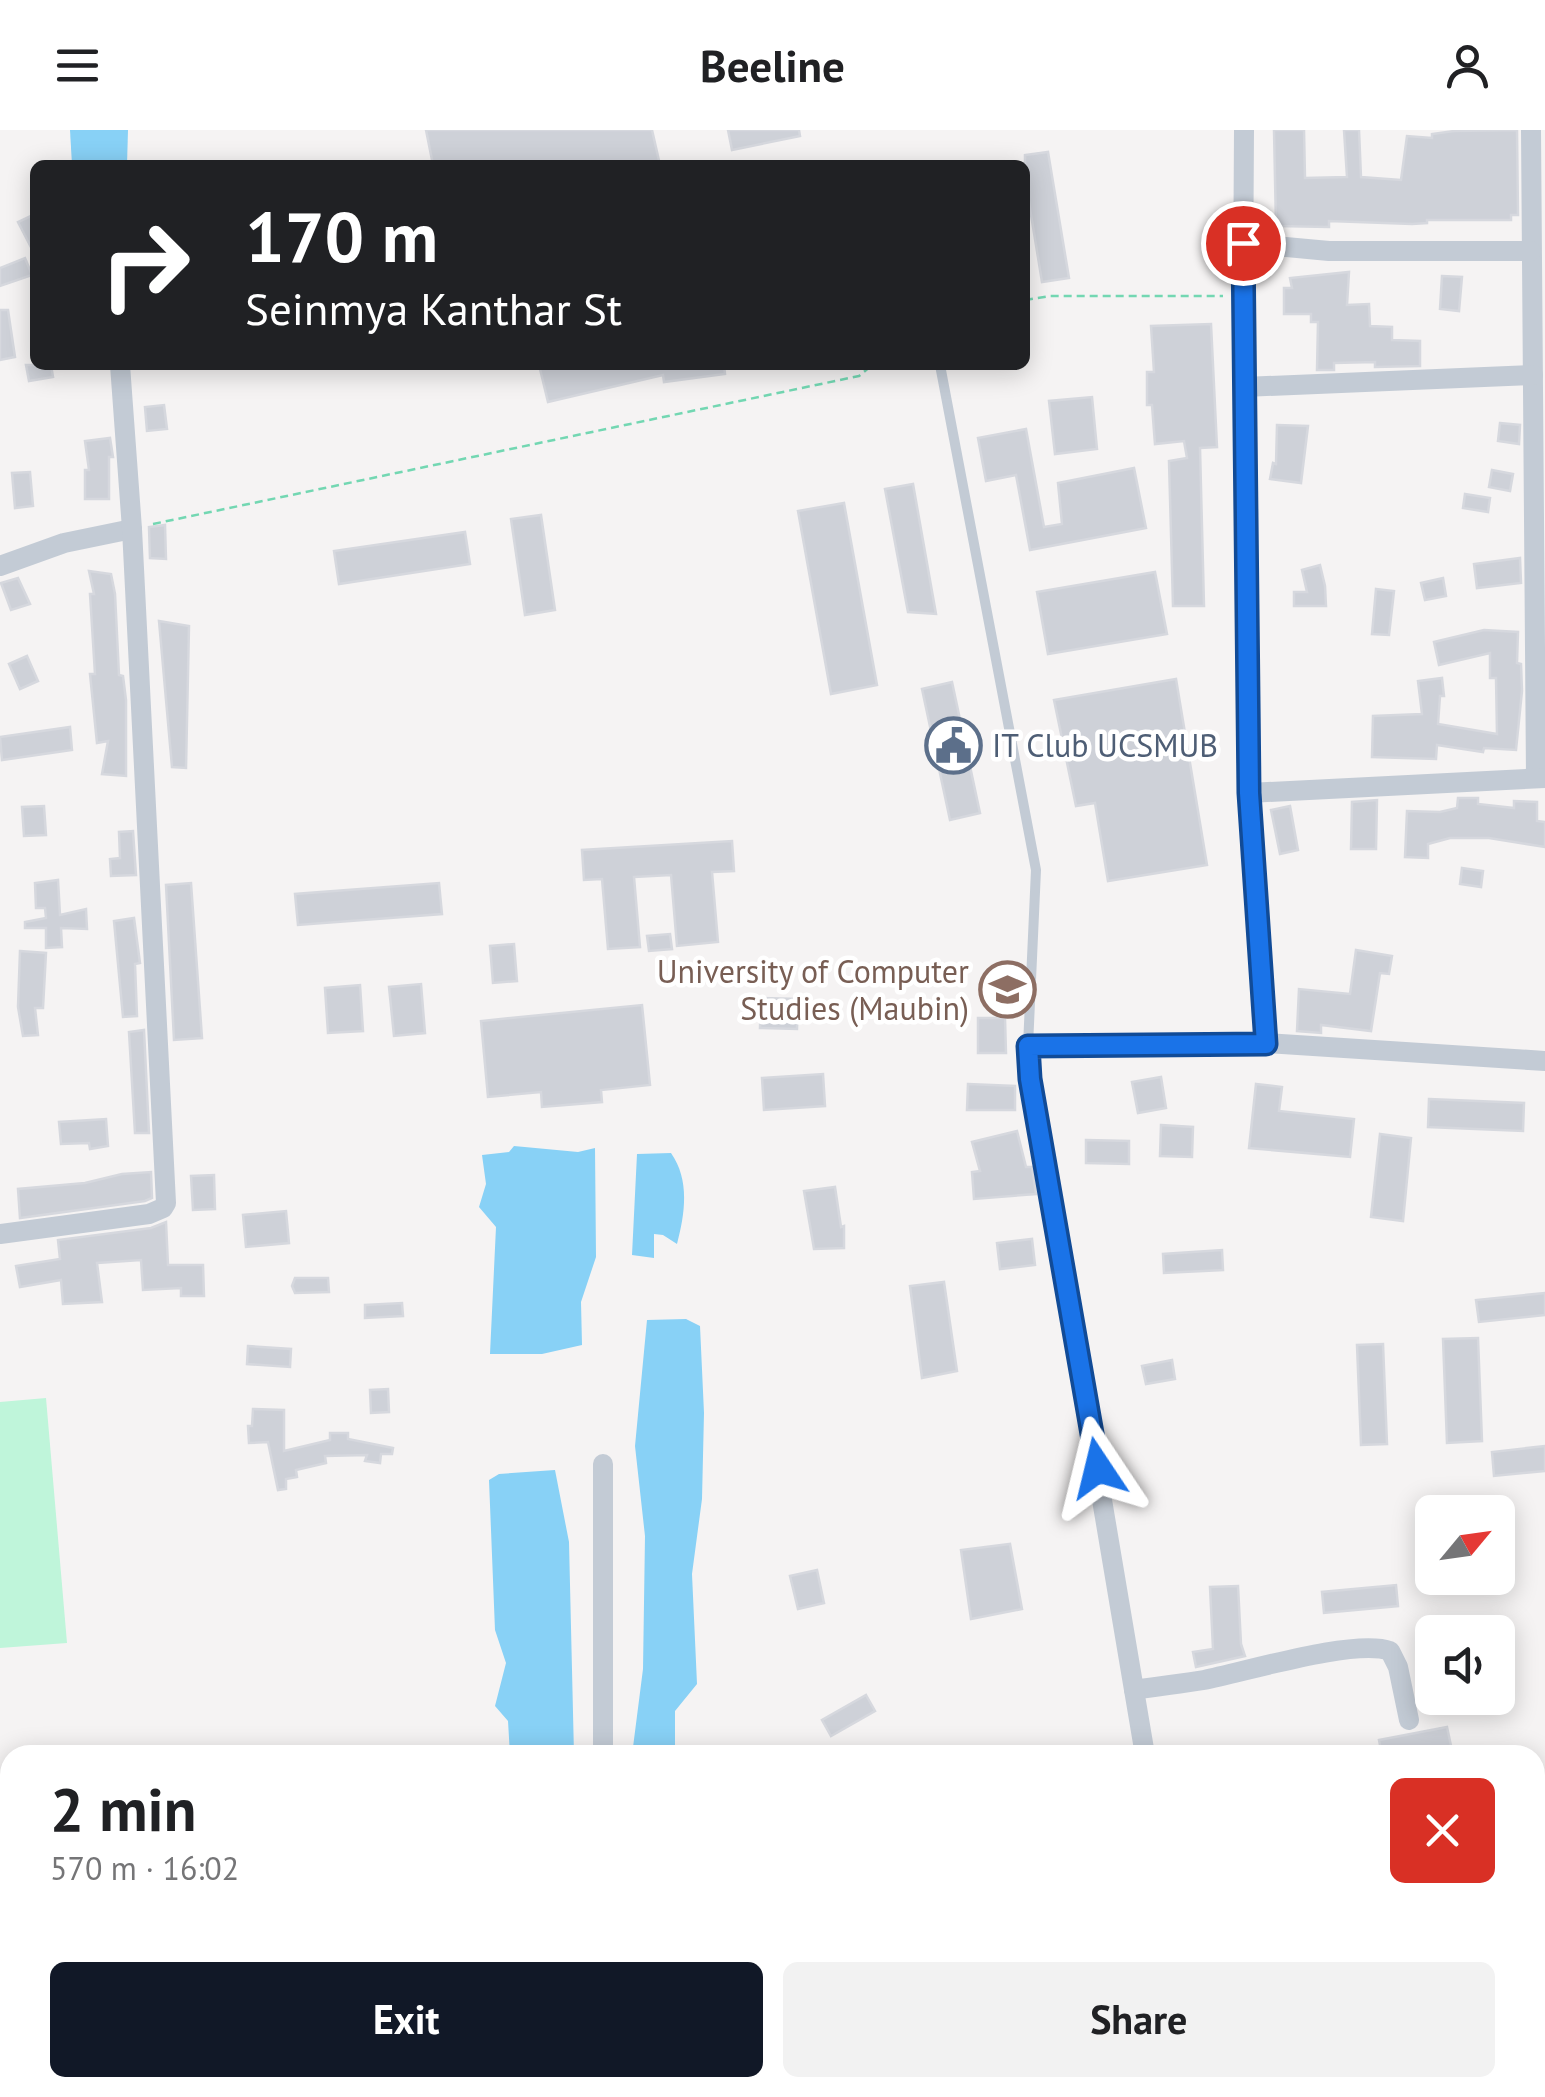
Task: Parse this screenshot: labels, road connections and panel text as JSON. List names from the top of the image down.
{
  "places": {
    "public building": ["IT Club UCSMUB"],
    "school or university": ["University of Computer Studies (Maubin)"]
  },
  "north": "top right",
  "page": {
    "header": "Beeline",
    "turn": ["170 m", "Seinmya Kanthar St"],
    "heading": ["2 min", "570 m · 16:02"],
    "buttons": ["Exit", "Share"]
  }
}
